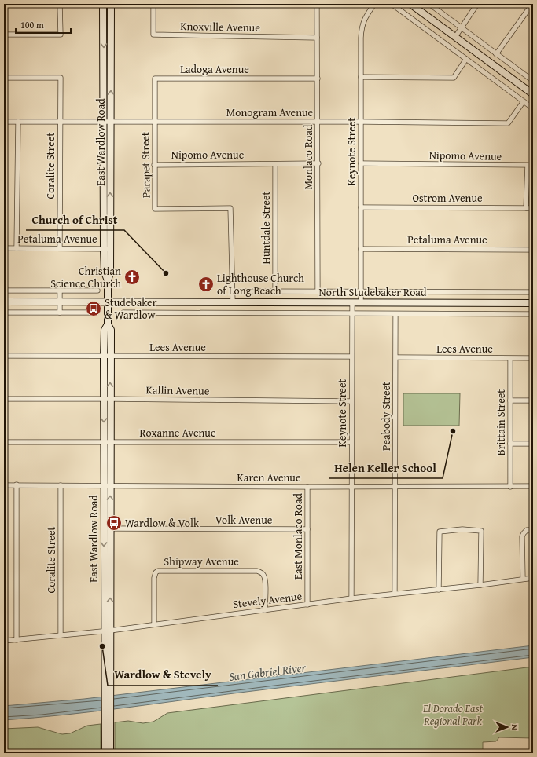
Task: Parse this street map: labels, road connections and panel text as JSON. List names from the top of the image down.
{
  "streets": {
    "main road": ["East Wardlow Road", "North Studebaker Road"],
    "street": [
      "Knoxville Avenue",
      "Ladoga Avenue",
      "Monogram Avenue",
      "Keynote Street",
      "Nipomo Avenue",
      "Monlaco Road",
      "Parapet Street",
      "Coralite Street",
      "Ostrom Avenue",
      "Huntdale Street",
      "Petaluma Avenue",
      "Lees Avenue",
      "Kallin Avenue",
      "Peabody Street",
      "Brittain Street",
      "Roxanne Avenue",
      "Karen Avenue",
      "Volk Avenue",
      "East Monlaco Road",
      "Shipway Avenue",
      "Stevely Avenue"
    ]
  },
  "crossings": [
    ["Knoxville Avenue", "Monlaco Road"],
    ["Ladoga Avenue", "Monogram Avenue"],
    ["Ladoga Avenue", "Monlaco Road"],
    ["Ladoga Avenue", "Parapet Street"],
    ["Monogram Avenue", "East Wardlow Road"],
    ["Monogram Avenue", "Keynote Street"],
    ["Monogram Avenue", "Monlaco Road"],
    ["Monogram Avenue", "Parapet Street"],
    ["Monogram Avenue", "Coralite Street"],
    ["East Wardlow Road", "Petaluma Avenue"],
    ["East Wardlow Road", "North Studebaker Road"],
    ["East Wardlow Road", "Lees Avenue"],
    ["East Wardlow Road", "Kallin Avenue"],
    ["East Wardlow Road", "Roxanne Avenue"],
    ["East Wardlow Road", "Karen Avenue"],
    ["East Wardlow Road", "Volk Avenue"],
    ["East Wardlow Road", "Stevely Avenue"],
    ["Keynote Street", "Nipomo Avenue"],
    ["Keynote Street", "Ostrom Avenue"],
    ["Keynote Street", "Petaluma Avenue"],
    ["Keynote Street", "North Studebaker Road"],
    ["Keynote Street", "Lees Avenue"],
    ["Keynote Street", "Kallin Avenue"],
    ["Keynote Street", "Roxanne Avenue"],
    ["Keynote Street", "Karen Avenue"],
    ["Keynote Street", "Stevely Avenue"],
    ["Nipomo Avenue", "Monlaco Road"],
    ["Nipomo Avenue", "Parapet Street"],
    ["Nipomo Avenue", "Ostrom Avenue"],
    ["Nipomo Avenue", "Huntdale Street"],
    ["Monlaco Road", "North Studebaker Road"],
    ["Parapet Street", "North Studebaker Road"],
    ["Coralite Street", "Petaluma Avenue"],
    ["Coralite Street", "Karen Avenue"],
    ["Coralite Street", "Stevely Avenue"],
    ["Huntdale Street", "North Studebaker Road"],
    ["North Studebaker Road", "Peabody Street"],
    ["Lees Avenue", "Peabody Street"],
    ["Lees Avenue", "Brittain Street"],
    ["Peabody Street", "Karen Avenue"],
    ["Peabody Street", "Stevely Avenue"],
    ["Brittain Street", "Karen Avenue"],
    ["Karen Avenue", "East Monlaco Road"],
    ["Volk Avenue", "East Monlaco Road"],
    ["East Monlaco Road", "Stevely Avenue"],
    ["Shipway Avenue", "Stevely Avenue"]
  ],
  "water": ["San Gabriel River"],
  "parks": ["El Dorado East Regional Park"],
  "places": {
    "other": ["Church of Christ", "Helen Keller School", "Wardlow & Stevely"],
    "church": ["Christian Science Church", "Lighthouse Church of Long Beach"],
    "bus stop": ["Studebaker & Wardlow", "Wardlow & Volk"]
  },
  "scale_bar": "100 m",
  "north": "right"
}
